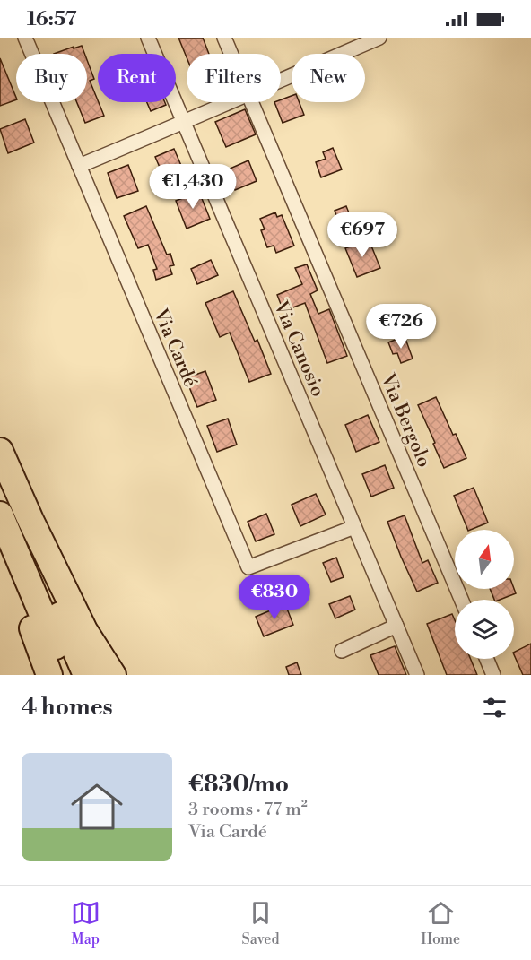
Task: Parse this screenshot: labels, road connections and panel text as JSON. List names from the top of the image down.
{
  "streets": {
    "street": ["Via Cardé", "Via Canosio", "Via Bergolo"]
  },
  "crossings": [
    ["Via Cardé", "Via Canosio"]
  ],
  "north": "top",
  "page": {
    "status": "16:57",
    "chip": [
      "Buy",
      "Rent",
      "Filters",
      "New"
    ],
    "price": [
      "€1,430",
      "€697",
      "€726",
      "€830"
    ],
    "heading": "4 homes",
    "list": [
      {
        "name": "€830/mo",
        "note": "3 rooms · 77 m² · Via Cardé"
      }
    ],
    "tabs": ["Map", "Saved", "Home"]
  }
}
